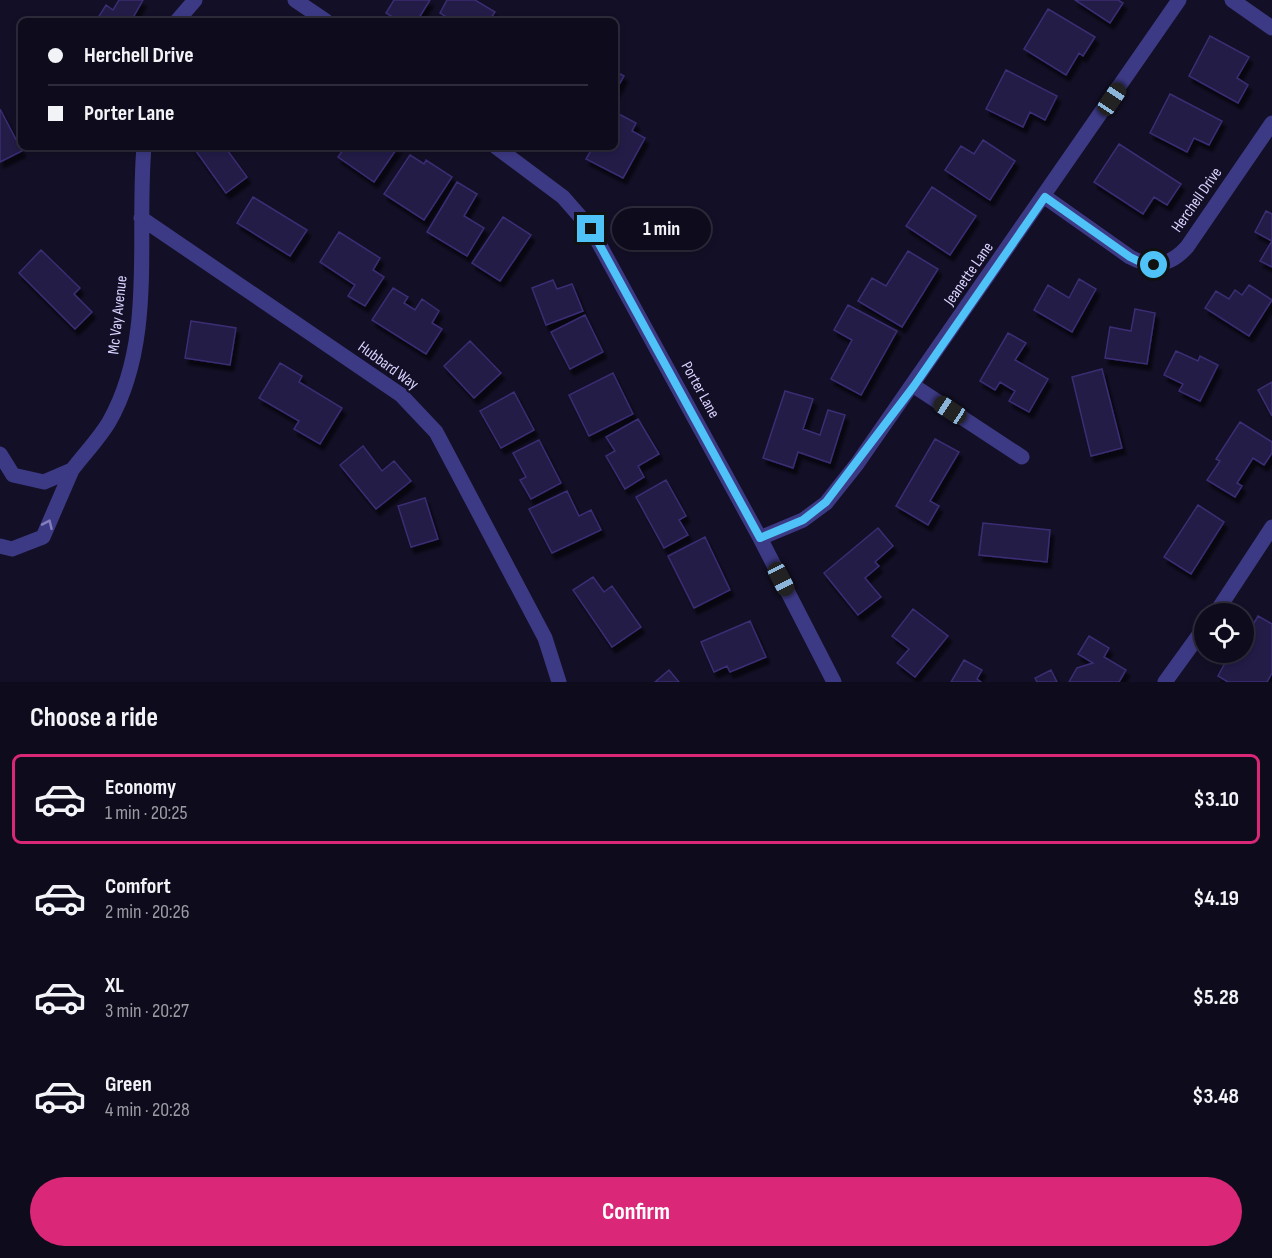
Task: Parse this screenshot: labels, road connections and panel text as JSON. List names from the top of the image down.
{
  "streets": {
    "street": [
      "Herchell Drive",
      "Jeanette Lane",
      "Mc Vay Avenue",
      "Hubbard Way",
      "Porter Lane"
    ]
  },
  "crossings": [
    ["Herchell Drive", "Jeanette Lane"],
    ["Jeanette Lane", "Porter Lane"],
    ["Mc Vay Avenue", "Hubbard Way"]
  ],
  "page": {
    "banner": ["Herchell Drive", "Porter Lane"],
    "bubble": "1 min",
    "heading": "Choose a ride",
    "list": [
      {
        "name": "Economy",
        "note": "1 min · 20:25",
        "value": "$3.10"
      },
      {
        "name": "Comfort",
        "note": "2 min · 20:26",
        "value": "$4.19"
      },
      {
        "name": "XL",
        "note": "3 min · 20:27",
        "value": "$5.28"
      },
      {
        "name": "Green",
        "note": "4 min · 20:28",
        "value": "$3.48"
      }
    ],
    "buttons": "Confirm"
  }
}
